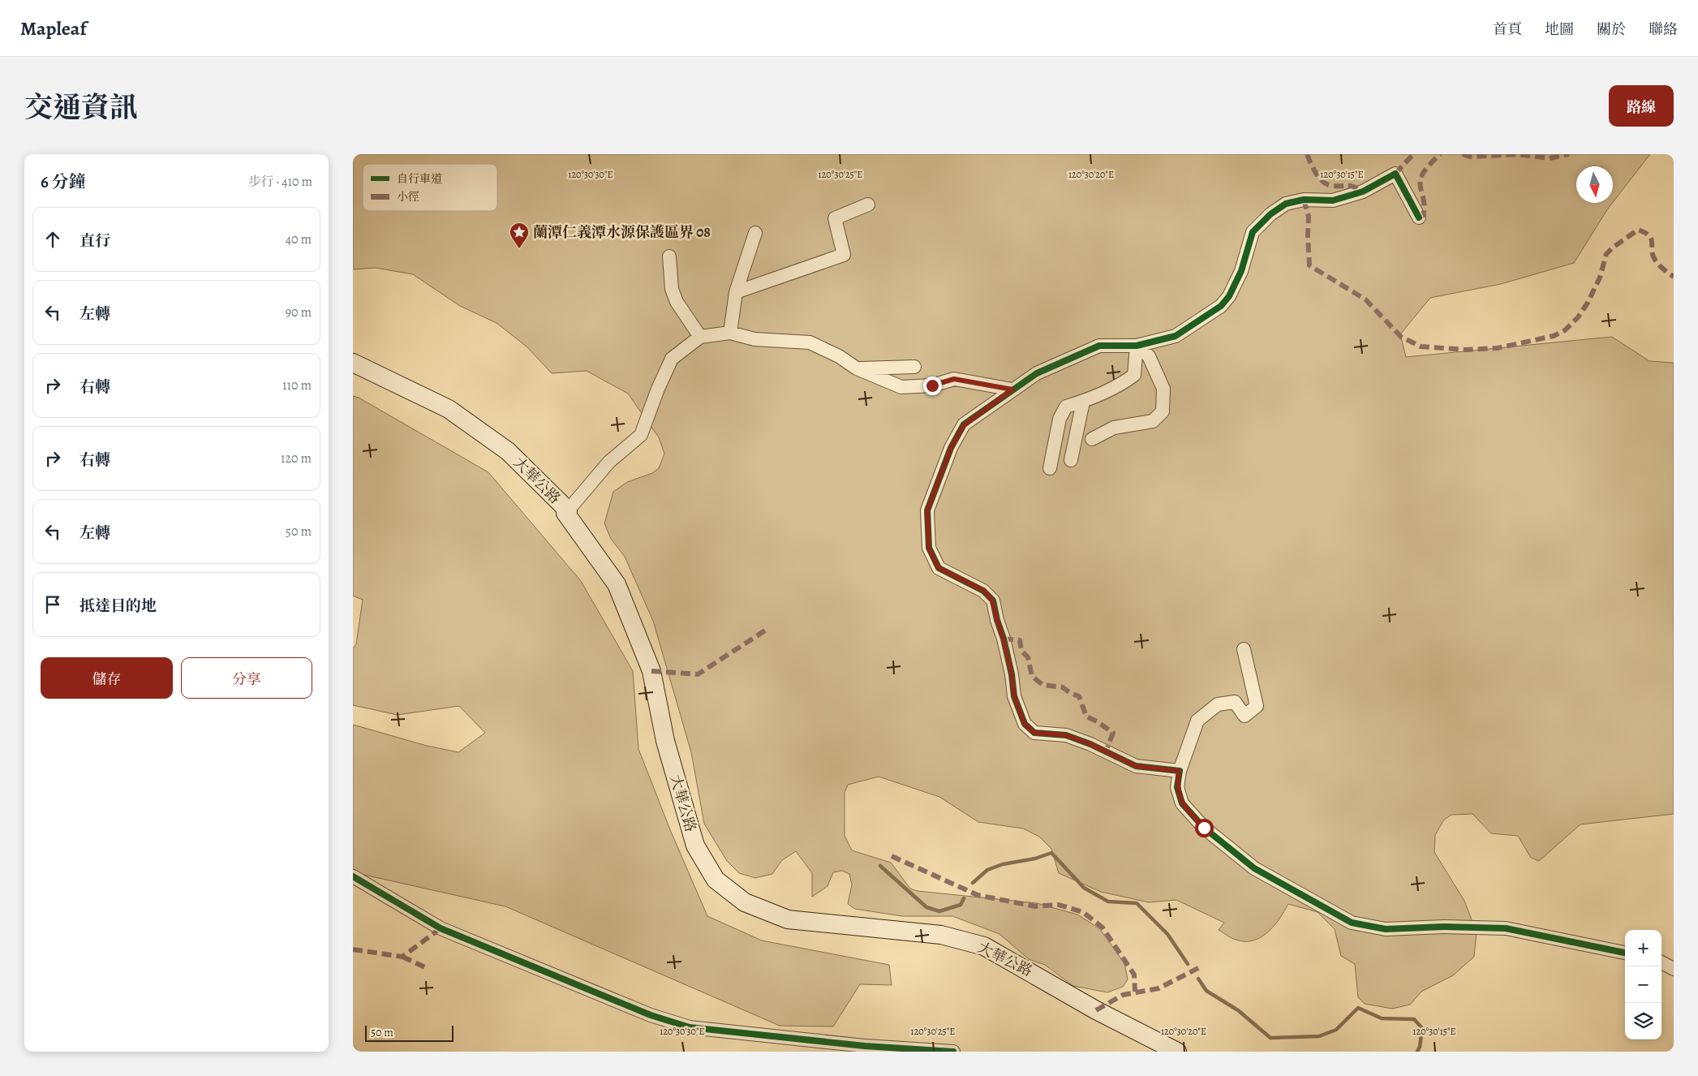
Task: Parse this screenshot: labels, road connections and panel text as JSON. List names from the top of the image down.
{
  "streets": {
    "main road": ["大華公路"]
  },
  "places": {
    "place": ["蘭潭仁義潭水源保護區界 08"]
  },
  "legend": ["自行車道", "小徑"],
  "scale_bar": "50 m",
  "north": "bottom",
  "page": {
    "header": "Mapleaf",
    "nav": [
      "首頁",
      "地圖",
      "關於",
      "聯絡"
    ],
    "title": "交通資訊",
    "buttons": [
      "路線",
      ["儲存", "分享"]
    ],
    "heading": ["6 分鐘", "步行 · 410 m"],
    "list": [
      ["直行", "40 m"],
      ["左轉", "90 m"],
      ["右轉", "110 m"],
      ["右轉", "120 m"],
      ["左轉", "50 m"],
      "抵達目的地"
    ],
    "map_buttons": ["+", "−"],
    "scale": "50 m"
  },
  "coordinates": [
    "120°30'30\"E",
    "120°30'25\"E",
    "120°30'20\"E",
    "120°30'15\"E"
  ]
}
